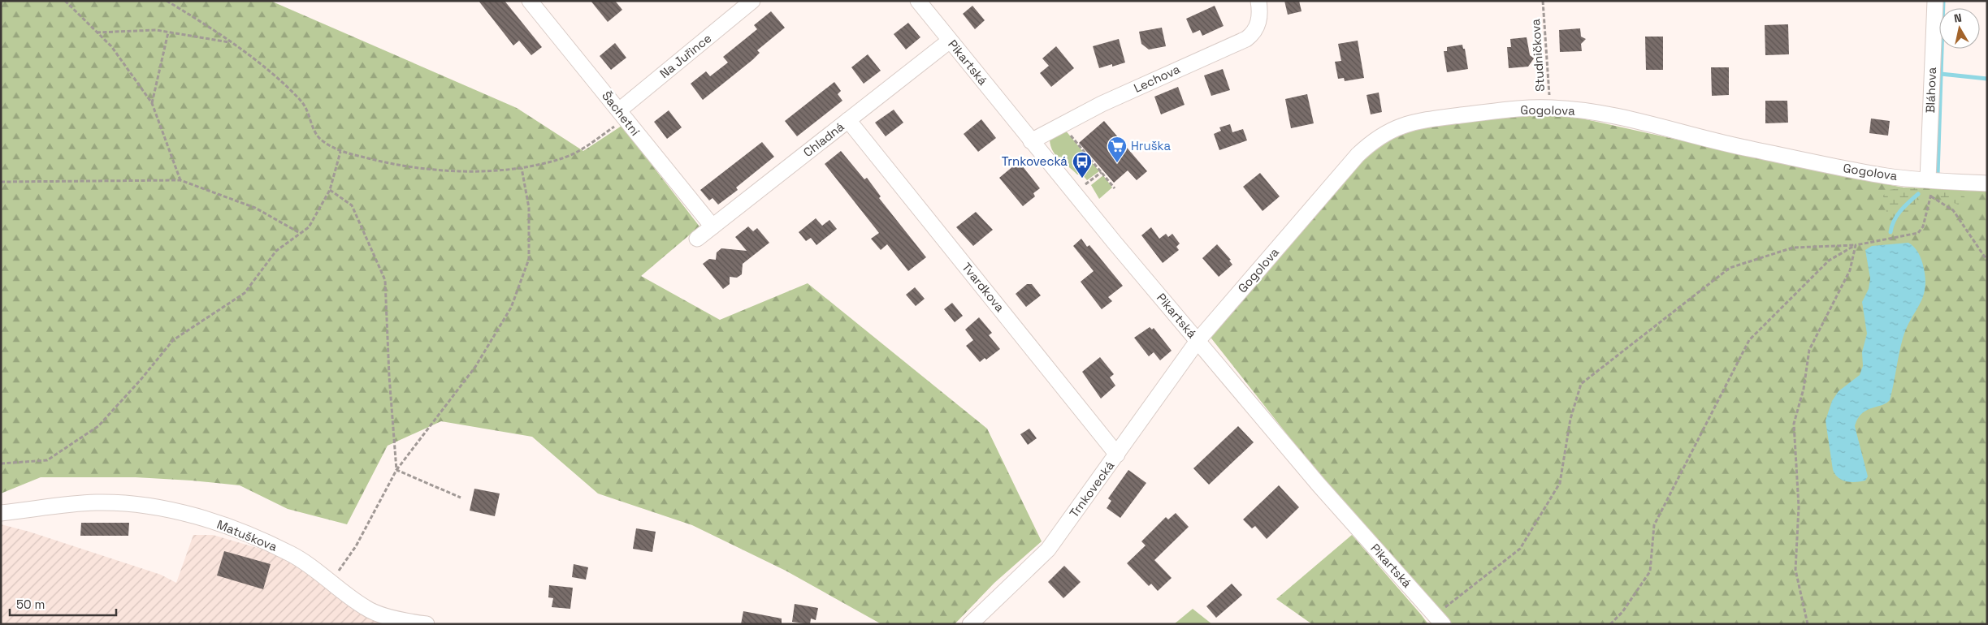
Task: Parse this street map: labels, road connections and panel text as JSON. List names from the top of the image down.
{
  "streets": {
    "street": [
      "Na Juřince",
      "Pikartská",
      "Lechova",
      "Bláhova",
      "Gogolova",
      "Šachetní",
      "Chladná",
      "Tvardkova",
      "Trnkovecká",
      "Matuškova"
    ],
    "path": ["Studničkova"]
  },
  "crossings": [
    ["Studničkova", "Gogolova"],
    ["Na Juřince", "Šachetní"],
    ["Pikartská", "Lechova"],
    ["Pikartská", "Gogolova"],
    ["Pikartská", "Chladná"],
    ["Pikartská", "Trnkovecká"],
    ["Bláhova", "Gogolova"],
    ["Gogolova", "Trnkovecká"],
    ["Šachetní", "Chladná"],
    ["Chladná", "Tvardkova"],
    ["Tvardkova", "Trnkovecká"]
  ],
  "places": {
    "supermarket": ["Hruška"],
    "bus stop": ["Trnkovecká"]
  },
  "scale_bar": "50 m",
  "north": "top"
}
